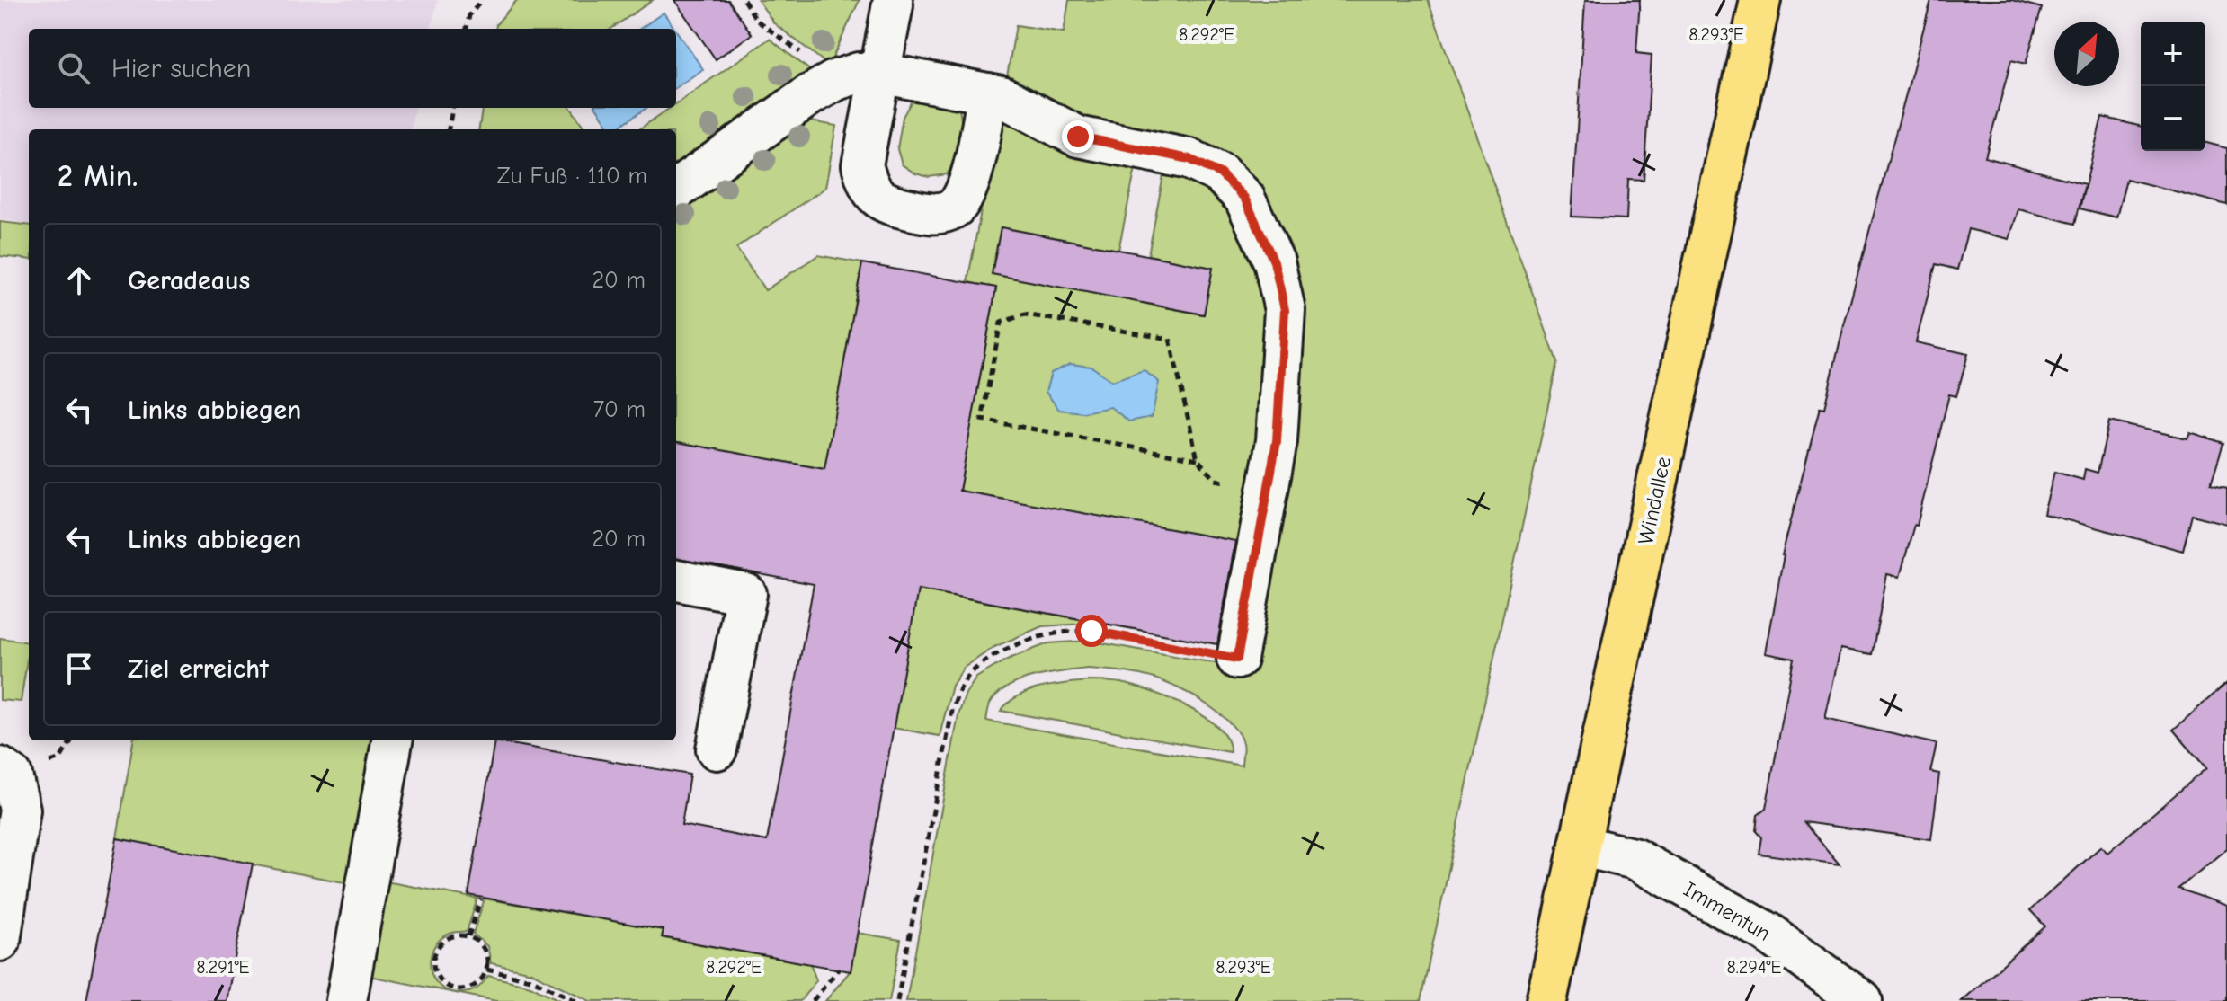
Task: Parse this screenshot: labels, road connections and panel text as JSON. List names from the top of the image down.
{
  "streets": {
    "main road": ["Windallee"],
    "street": ["Immentun"]
  },
  "crossings": [
    ["Windallee", "Immentun"]
  ],
  "north": "top right",
  "page": {
    "map_buttons": ["+", "−"],
    "search": "Hier suchen",
    "heading": ["2 Min.", "Zu Fuß · 110 m"],
    "list": [
      ["Geradeaus", "20 m"],
      ["Links abbiegen", "70 m"],
      ["Links abbiegen", "20 m"],
      "Ziel erreicht"
    ]
  },
  "coordinates": [
    "8.292°E",
    "8.293°E",
    "8.291°E",
    "8.294°E"
  ]
}
